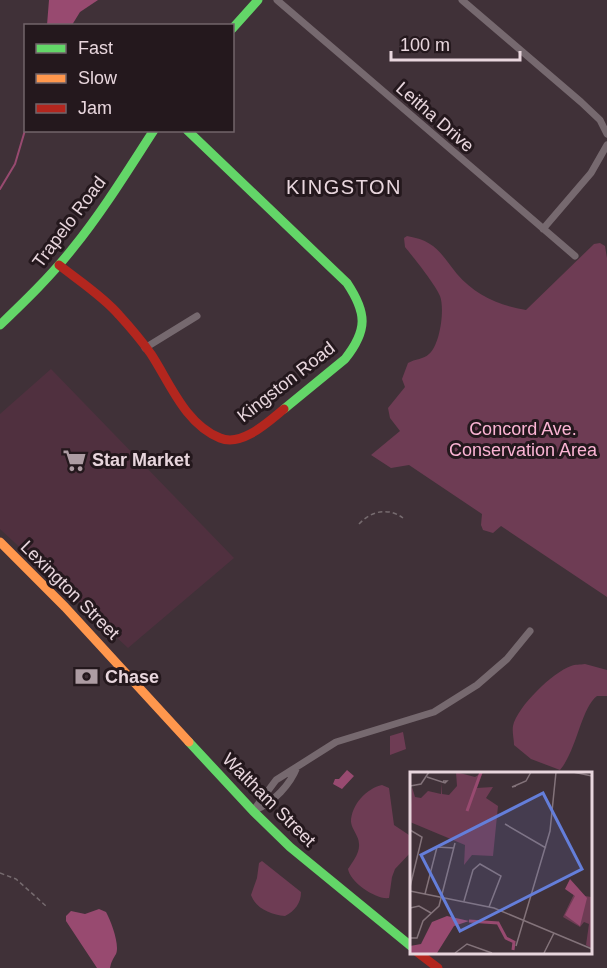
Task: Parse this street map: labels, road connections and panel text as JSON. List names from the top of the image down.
{
  "streets": {
    "main road": [
      "Trapelo Road",
      "Kingston Road",
      "Lexington Street",
      "Waltham Street"
    ],
    "street": ["Leitha Drive"]
  },
  "crossings": [
    ["Trapelo Road", "Kingston Road"],
    ["Lexington Street", "Waltham Street"]
  ],
  "districts": ["KINGSTON"],
  "parks": ["Concord Ave. Conservation Area"],
  "places": {
    "supermarket": ["Star Market"],
    "bank": ["Chase"]
  },
  "legend": ["Fast", "Slow", "Jam"],
  "scale_bar": "100 m"
}
